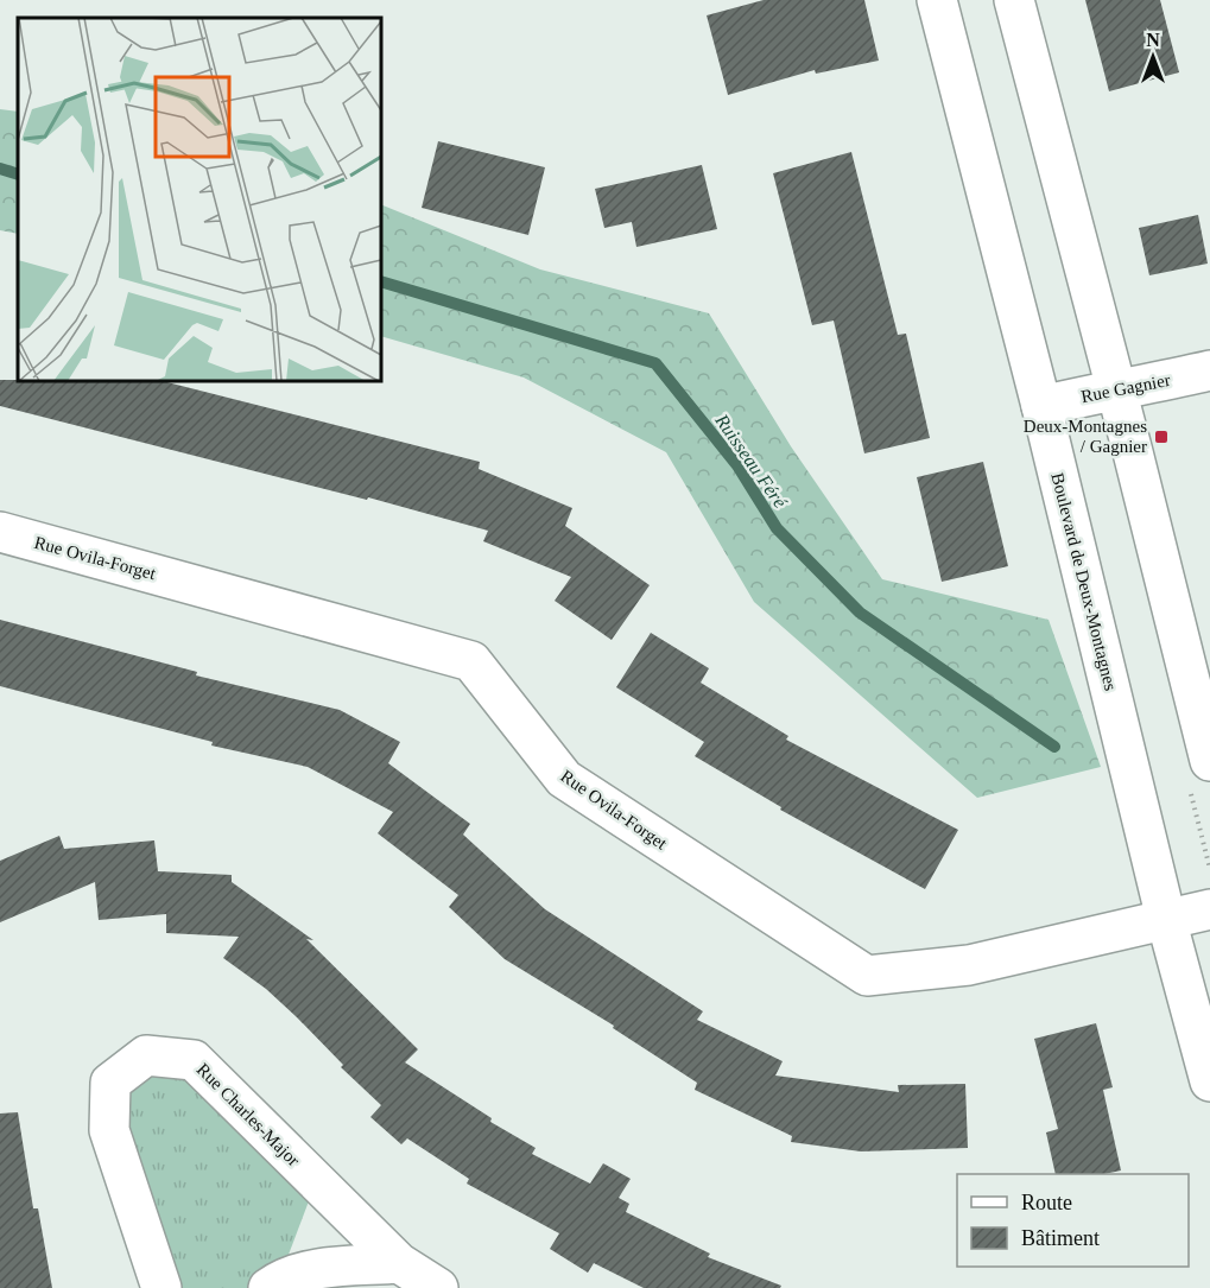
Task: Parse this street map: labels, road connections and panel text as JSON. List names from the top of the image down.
{
  "streets": {
    "street": [
      "Rue Gagnier",
      "Rue Ovila-Forget",
      "Boulevard de Deux-Montagnes",
      "Rue Charles-Major"
    ]
  },
  "crossings": [
    ["Rue Gagnier", "Boulevard de Deux-Montagnes"],
    ["Rue Ovila-Forget", "Boulevard de Deux-Montagnes"]
  ],
  "water": ["Ruisseau Féré"],
  "places": {
    "transit": ["Deux-Montagnes / Gagnier"]
  },
  "legend": ["Route", "Bâtiment"],
  "north": "top"
}
